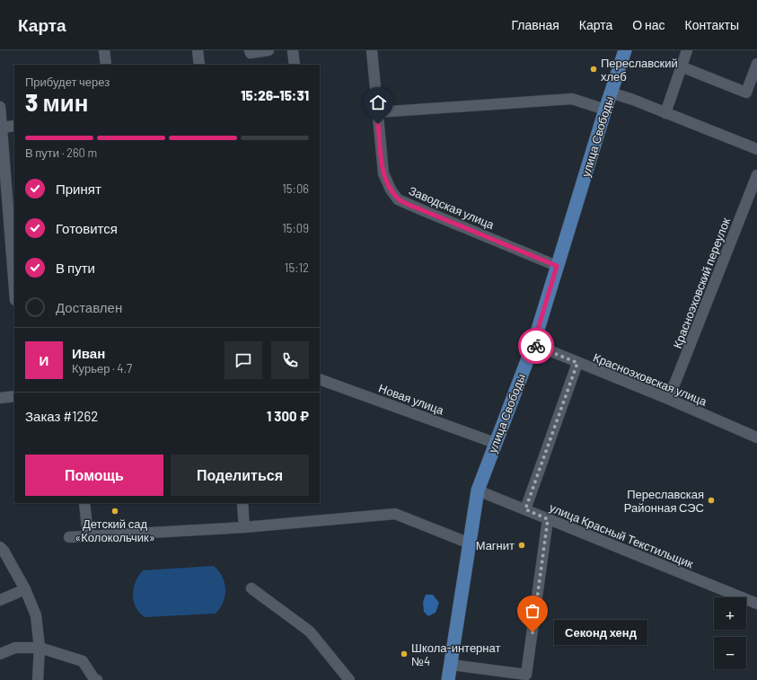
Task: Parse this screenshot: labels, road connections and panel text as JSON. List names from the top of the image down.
{
  "streets": {
    "main road": ["улица Свободы"],
    "street": [
      "Заводская улица",
      "Красноэховский переулок",
      "Красноэховская улица",
      "Новая улица",
      "улица Красный Текстильщик"
    ]
  },
  "crossings": [
    ["улица Свободы", "Заводская улица"],
    ["улица Свободы", "Красноэховская улица"],
    ["улица Свободы", "Новая улица"],
    ["улица Свободы", "улица Красный Текстильщик"],
    ["Красноэховский переулок", "Красноэховская улица"]
  ],
  "places": [
    "Переславский хлеб",
    "Переславская Районная СЭС",
    "Детский сад «Колокольчик»",
    "Магнит",
    "Секонд хенд",
    "Школа-интернат №4"
  ],
  "page": {
    "header": "Карта",
    "nav": [
      "Главная",
      "Карта",
      "О нас",
      "Контакты"
    ],
    "heading": ["3 мин", "Прибудет через", "15:26–15:31"],
    "panel": [
      "Иван",
      "Курьер · 4.7",
      "Заказ #1262",
      "1 300 ₽"
    ],
    "bar": "В пути · 260 m",
    "list": [
      ["Принят", "15:06"],
      ["Готовится", "15:09"],
      ["В пути", "15:12"],
      "Доставлен"
    ],
    "round": "И",
    "buttons": ["Помощь", "Поделиться"],
    "map_buttons": ["+", "−"],
    "bubble": "Секонд хенд"
  }
}
